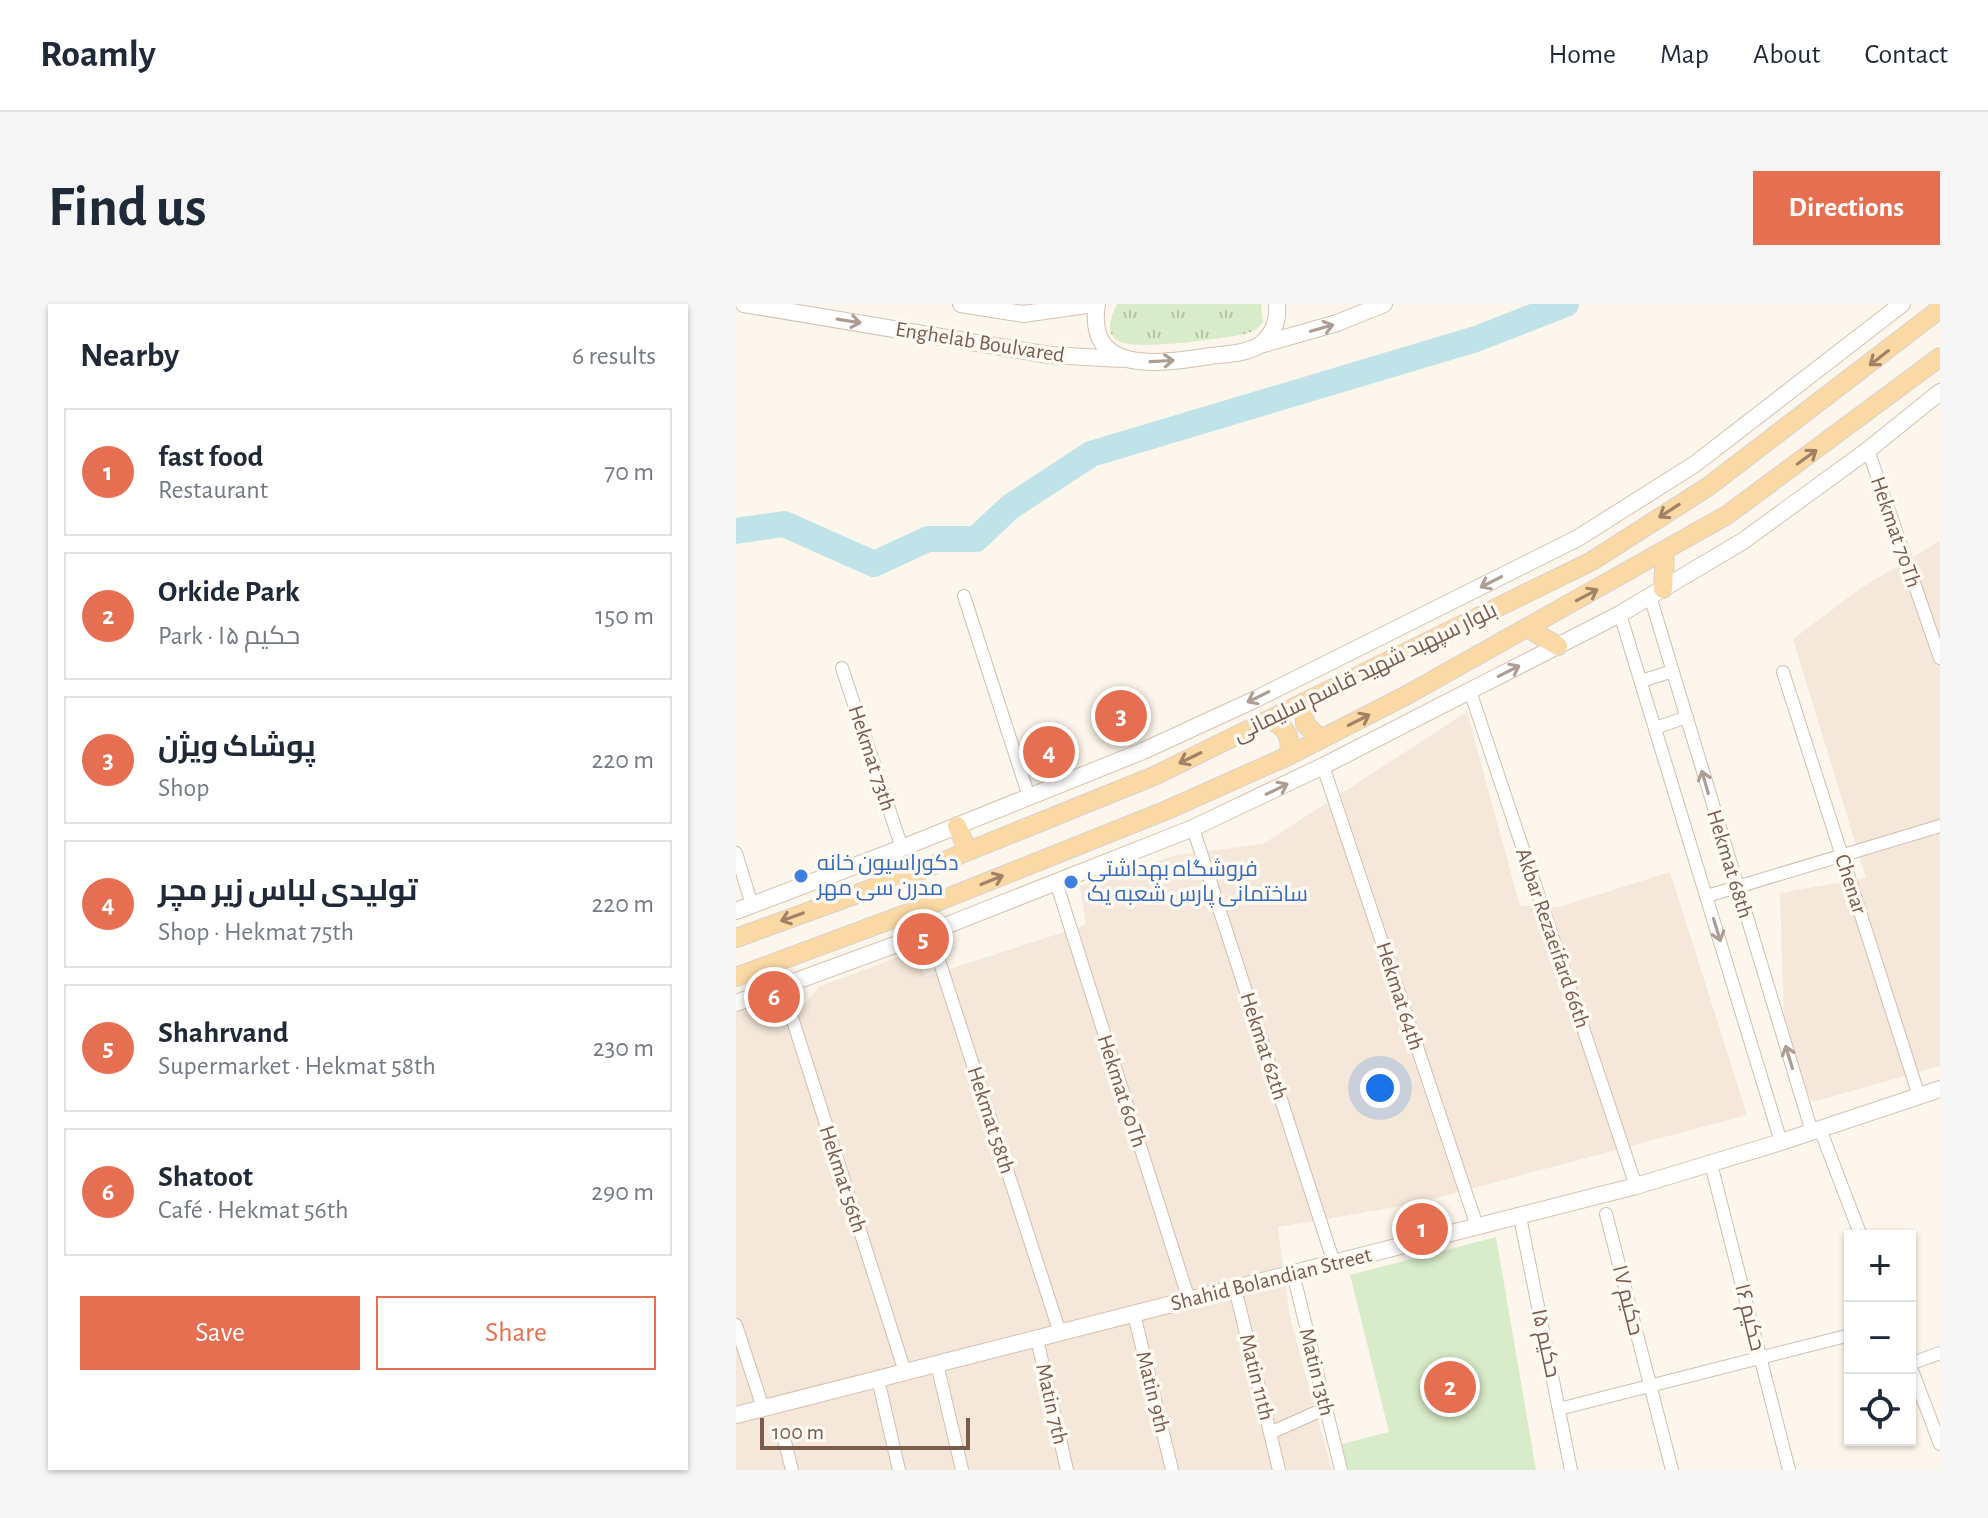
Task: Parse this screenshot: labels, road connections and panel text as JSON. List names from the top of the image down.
{
  "streets": {
    "main road": ["بلوار سپهبد شهید قاسم سلیمانی"],
    "street": [
      "Enghelab Boulvared",
      "Hekmat 70Th",
      "Hekmat 73th",
      "Hekmat 68th",
      "Chenar",
      "Akbar Rezaeifard 66th",
      "Hekmat 64th",
      "Hekmat 62th",
      "Hekmat 60Th",
      "Hekmat 58th",
      "Hekmat 56th",
      "Shahid Bolandian Street",
      "حکیم ۱۷",
      "حکیم ۱۶",
      "حکیم ۱۵",
      "Matin 13th",
      "Matin 11th",
      "Matin 9th",
      "Matin 7th"
    ]
  },
  "crossings": [
    ["بلوار سپهبد شهید قاسم سلیمانی", "Hekmat 58th"],
    ["Hekmat 68th", "Shahid Bolandian Street"],
    ["Chenar", "Shahid Bolandian Street"],
    ["Akbar Rezaeifard 66th", "Shahid Bolandian Street"],
    ["Hekmat 64th", "Shahid Bolandian Street"],
    ["Hekmat 62th", "Shahid Bolandian Street"],
    ["Hekmat 60Th", "Shahid Bolandian Street"],
    ["Hekmat 58th", "Shahid Bolandian Street"],
    ["Hekmat 56th", "Shahid Bolandian Street"],
    ["Shahid Bolandian Street", "حکیم ۱۶"],
    ["Shahid Bolandian Street", "حکیم ۱۵"],
    ["Shahid Bolandian Street", "Matin 13th"],
    ["Shahid Bolandian Street", "Matin 11th"],
    ["Shahid Bolandian Street", "Matin 9th"],
    ["Shahid Bolandian Street", "Matin 7th"]
  ],
  "one_way": ["Enghelab Boulvared"],
  "places": ["دکوراسیون خانه مدرن سی مهر", "فروشگاه بهداشتی ساختمانی پارس شعبه یک"],
  "scale_bar": "100 m",
  "page": {
    "header": "Roamly",
    "nav": [
      "Home",
      "Map",
      "About",
      "Contact"
    ],
    "buttons": [
      "Directions",
      ["Save", "Share"]
    ],
    "title": "Find us",
    "heading": ["Nearby", "6 results"],
    "list": [
      {
        "mark": "1",
        "name": "fast food",
        "note": "Restaurant",
        "value": "70 m"
      },
      {
        "mark": "2",
        "name": "Orkide Park",
        "note": "Park · حکیم ۱۵",
        "value": "150 m"
      },
      {
        "mark": "3",
        "name": "پوشاک ویژن",
        "note": "Shop",
        "value": "220 m"
      },
      {
        "mark": "4",
        "name": "تولیدی لباس زیر مچر",
        "note": "Shop · Hekmat 75th",
        "value": "220 m"
      },
      {
        "mark": "5",
        "name": "Shahrvand",
        "note": "Supermarket · Hekmat 58th",
        "value": "230 m"
      },
      {
        "mark": "6",
        "name": "Shatoot",
        "note": "Café · Hekmat 56th",
        "value": "290 m"
      }
    ],
    "pins": [
      "3",
      "4",
      "5",
      "6",
      "1",
      "2"
    ],
    "map_buttons": ["+", "−"],
    "scale": "100 m"
  }
}
